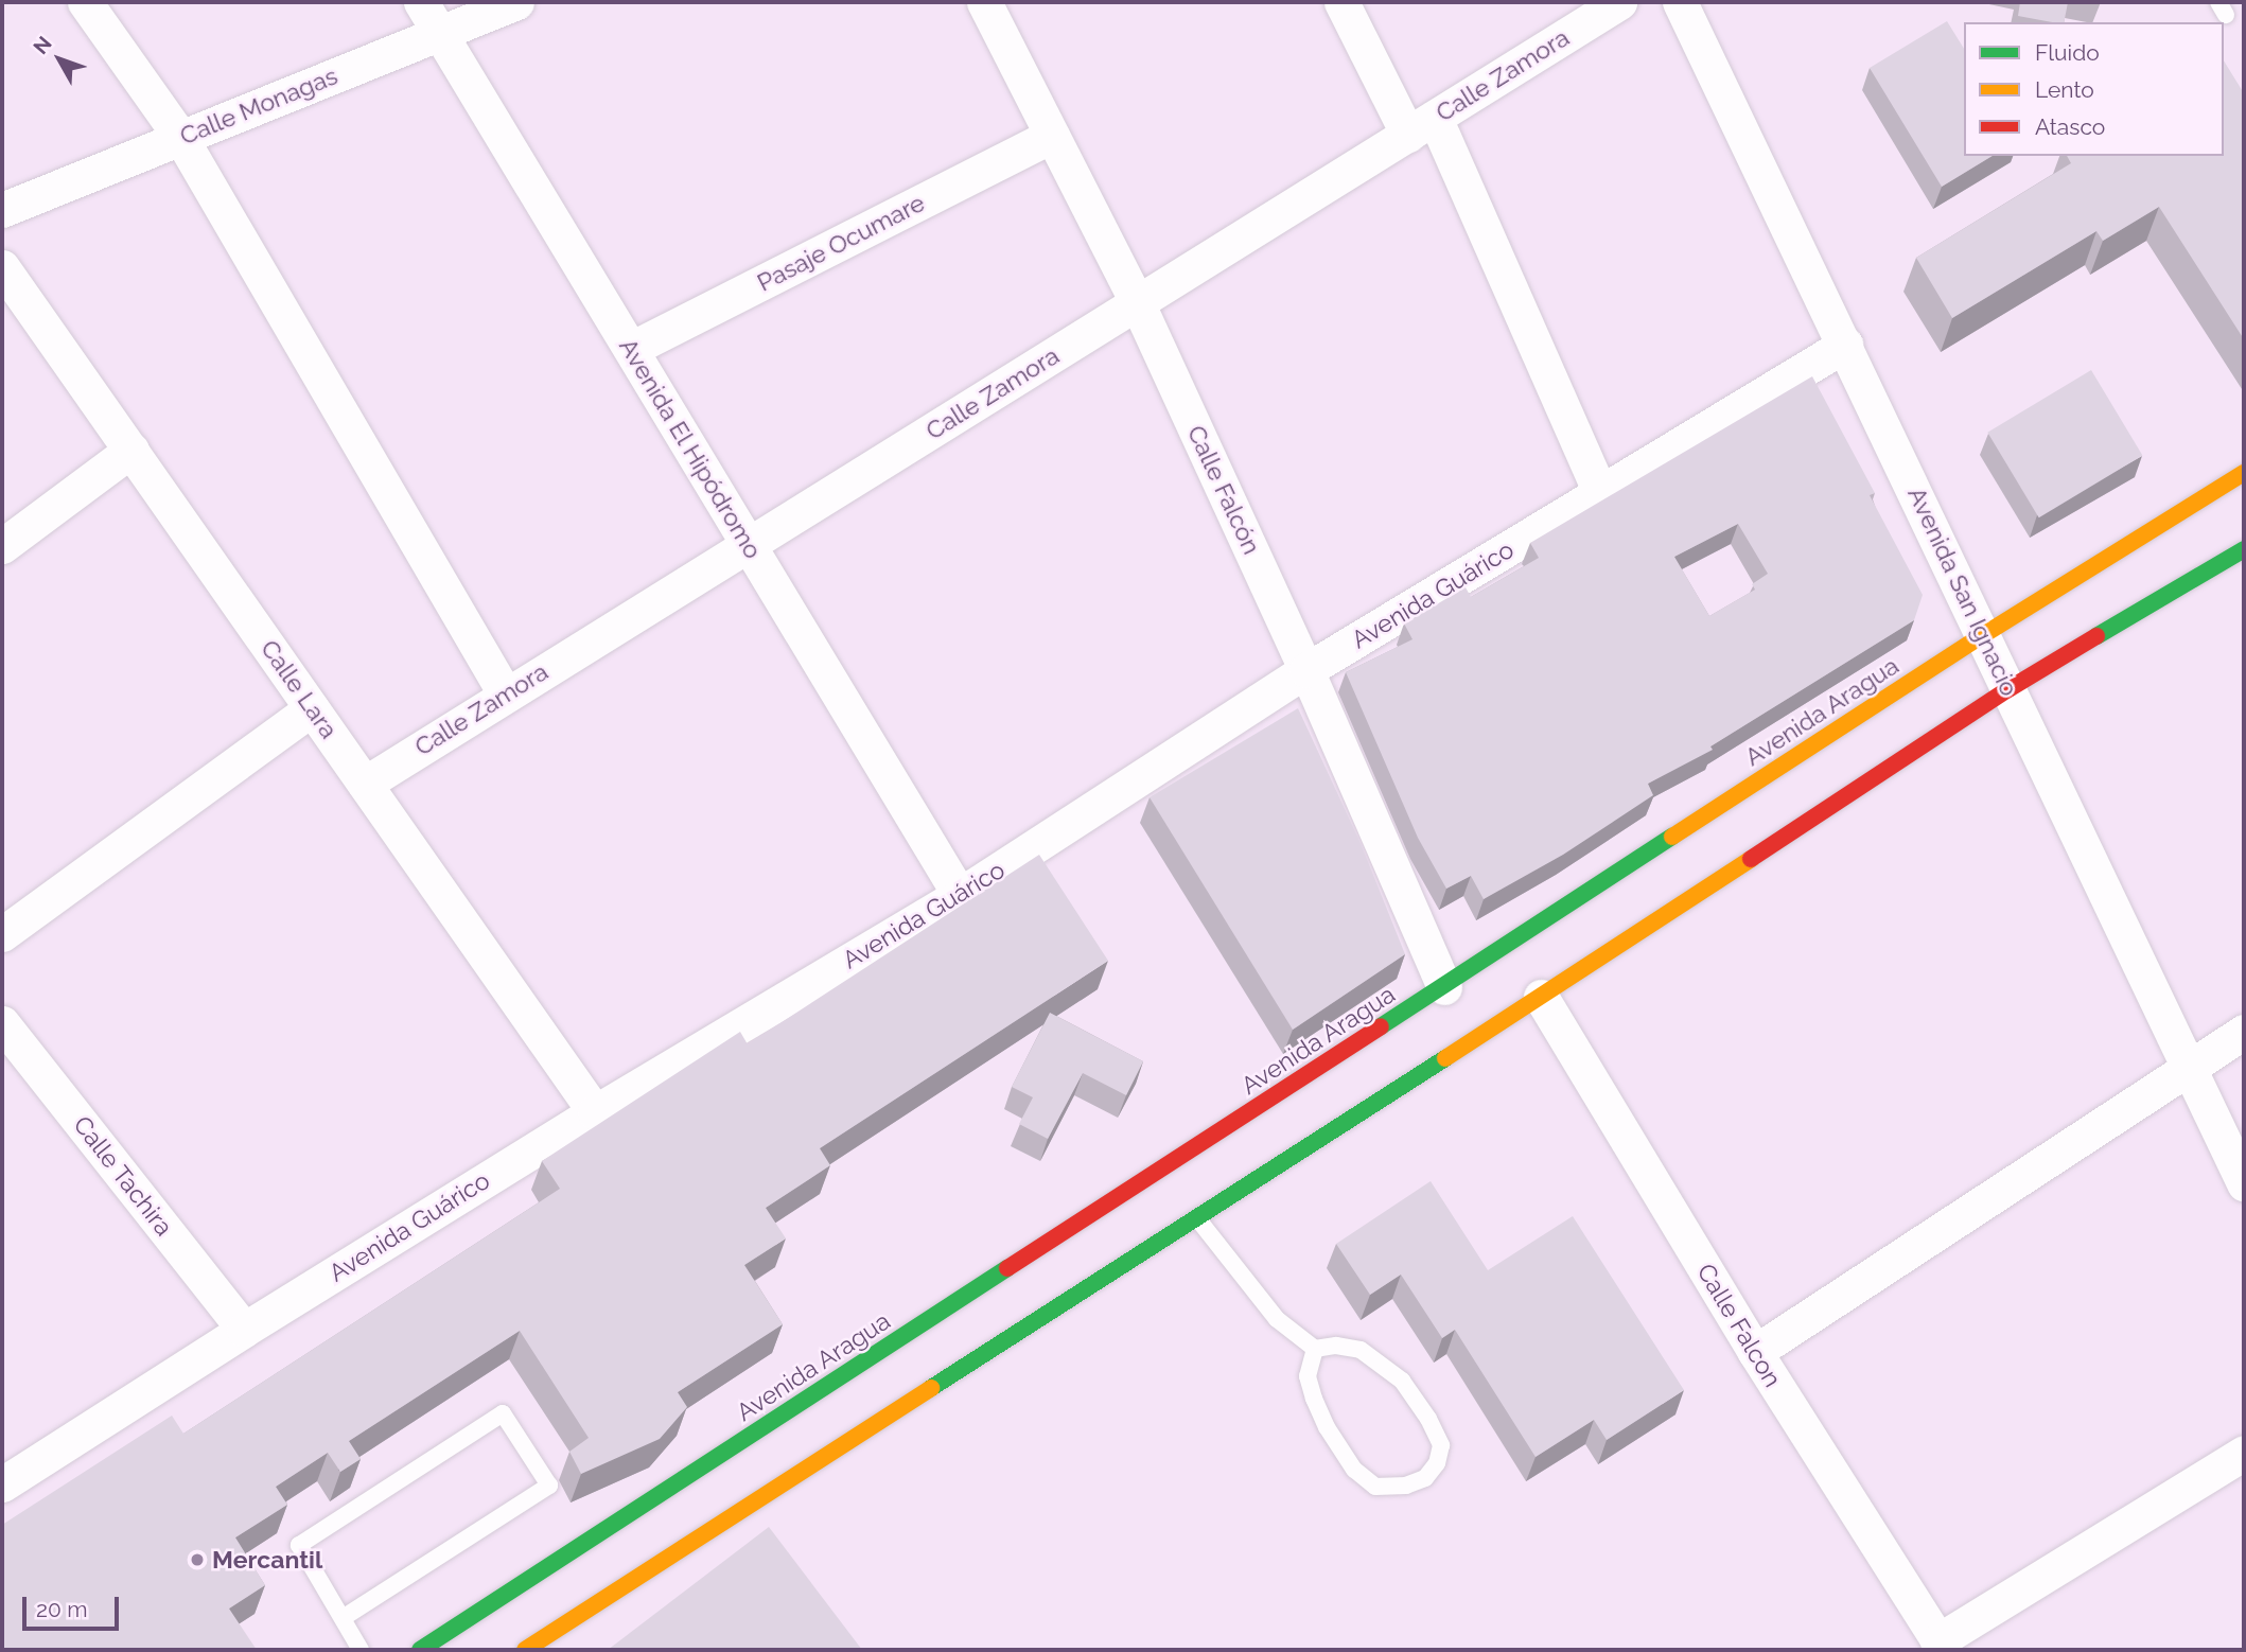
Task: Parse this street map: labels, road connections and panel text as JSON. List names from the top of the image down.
{
  "streets": {
    "street": [
      "Calle Zamora",
      "Calle Monagas",
      "Pasaje Ocumare",
      "Avenida El Hipódromo",
      "Calle Falcón",
      "Avenida San Ignacio",
      "Avenida Guárico",
      "Calle Lara",
      "Avenida Aragua",
      "Calle Tachira",
      "Calle Falcon"
    ]
  },
  "crossings": [
    ["Calle Zamora", "Avenida El Hipódromo"],
    ["Calle Zamora", "Calle Falcón"],
    ["Calle Zamora", "Calle Lara"],
    ["Calle Monagas", "Avenida El Hipódromo"],
    ["Pasaje Ocumare", "Avenida El Hipódromo"],
    ["Pasaje Ocumare", "Calle Falcón"],
    ["Avenida El Hipódromo", "Avenida Guárico"],
    ["Calle Falcón", "Avenida Guárico"],
    ["Calle Falcón", "Avenida Aragua"],
    ["Avenida San Ignacio", "Avenida Guárico"],
    ["Avenida San Ignacio", "Avenida Aragua"],
    ["Avenida Guárico", "Calle Lara"],
    ["Avenida Guárico", "Calle Tachira"]
  ],
  "places": ["Mercantil"],
  "legend": ["Fluido", "Lento", "Atasco"],
  "scale_bar": "20 m",
  "north": "top left"
}
